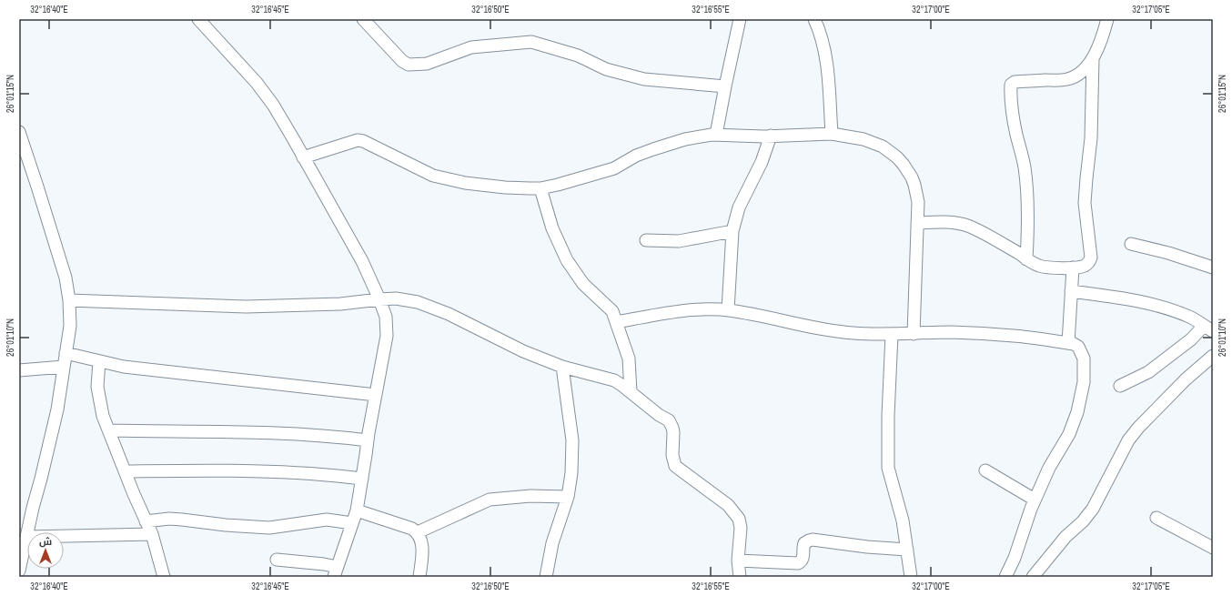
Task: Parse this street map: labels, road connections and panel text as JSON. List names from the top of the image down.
{
  "north": "top",
  "coordinates": [
    "32°16'40\"E",
    "32°16'45\"E",
    "32°16'50\"E",
    "32°16'55\"E",
    "32°17'00\"E",
    "32°17'05\"E",
    "26°01'15\"N",
    "26°01'10\"N"
  ]
}
